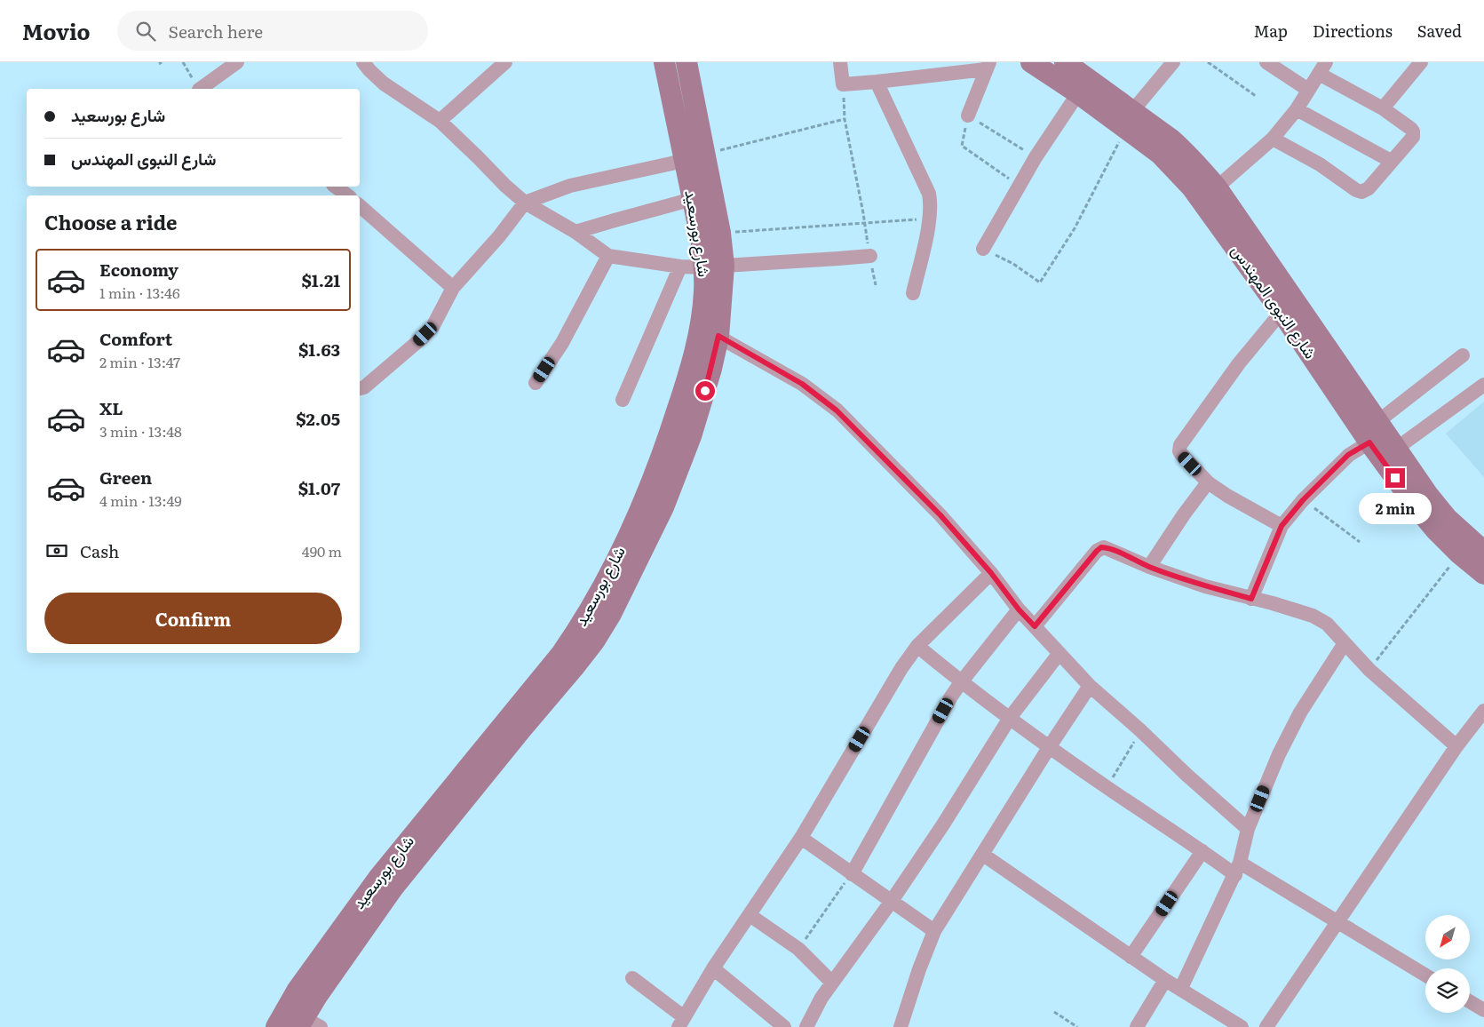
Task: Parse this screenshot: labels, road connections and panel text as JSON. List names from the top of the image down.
{
  "streets": {
    "street": ["شارع بورسعيد", "شارع النبوى المهندس"]
  },
  "north": "bottom left",
  "page": {
    "header": "Movio",
    "search": "Search here",
    "nav": ["Map", "Directions", "Saved"],
    "banner": ["شارع بورسعيد", "شارع النبوى المهندس"],
    "heading": "Choose a ride",
    "list": [
      {
        "name": "Economy",
        "note": "1 min · 13:46",
        "value": "$1.21"
      },
      {
        "name": "Comfort",
        "note": "2 min · 13:47",
        "value": "$1.63"
      },
      {
        "name": "XL",
        "note": "3 min · 13:48",
        "value": "$2.05"
      },
      {
        "name": "Green",
        "note": "4 min · 13:49",
        "value": "$1.07"
      }
    ],
    "bubble": "2 min",
    "pay": ["Cash", "490 m"],
    "buttons": "Confirm"
  }
}
